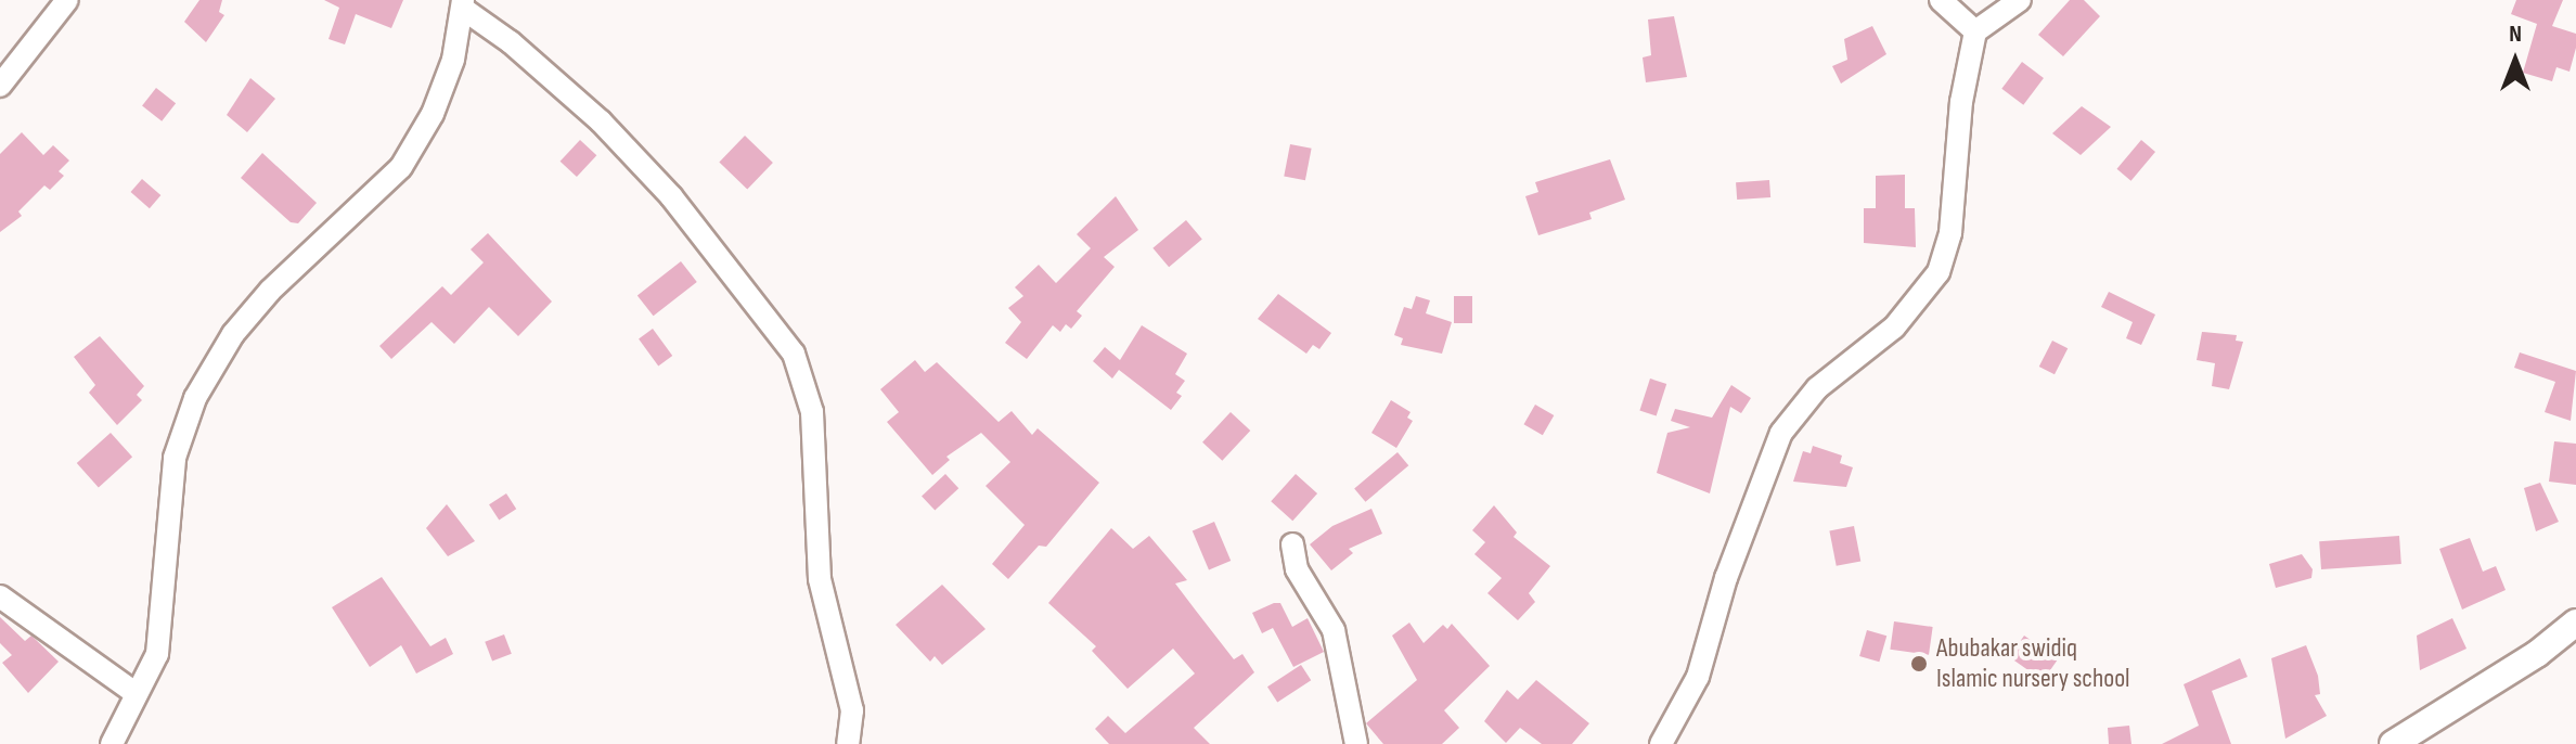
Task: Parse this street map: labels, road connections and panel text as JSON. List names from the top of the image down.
{
  "places": ["Abubakar swidiq Islamic nursery school"],
  "north": "top"
}
